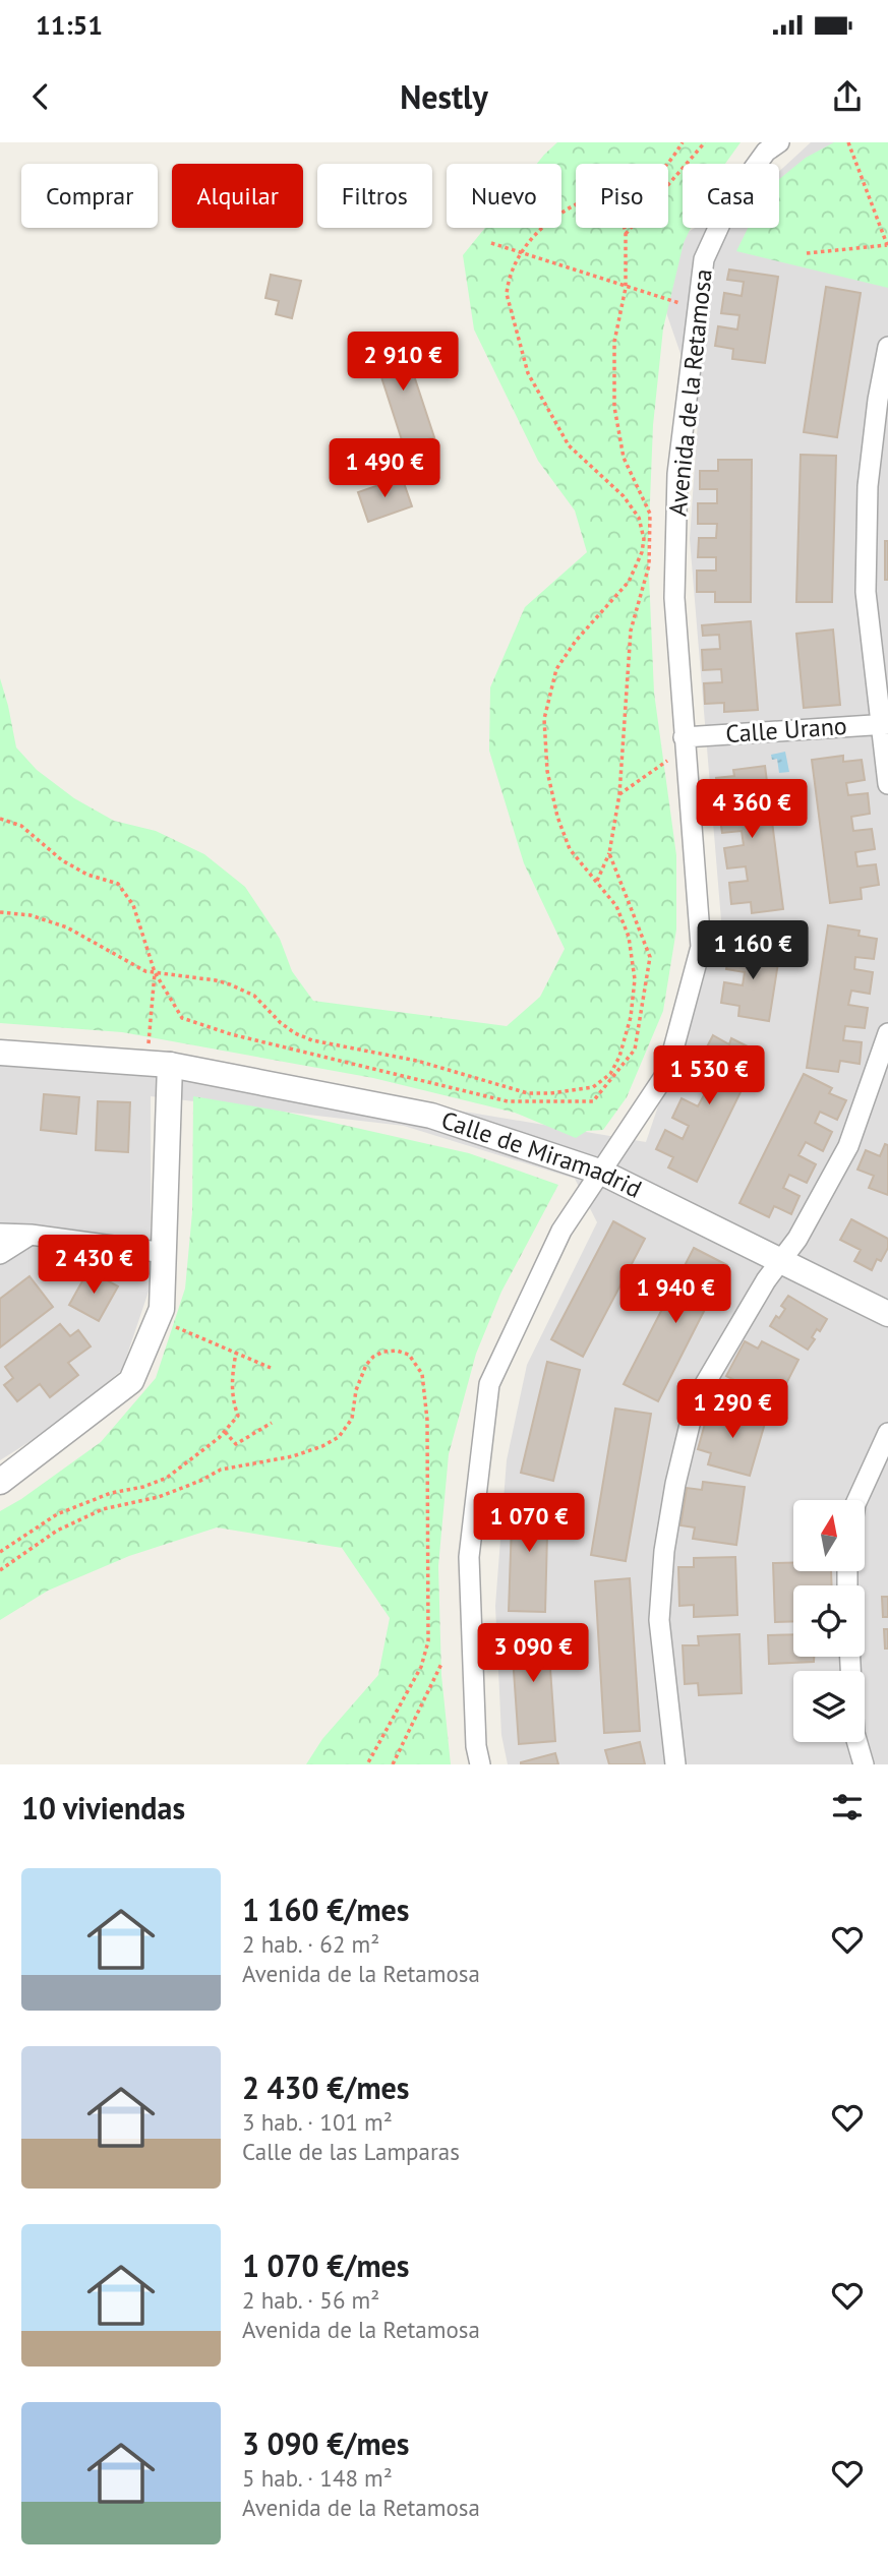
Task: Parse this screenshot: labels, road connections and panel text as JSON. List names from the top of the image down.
{
  "streets": {
    "street": ["Avenida de la Retamosa", "Calle Urano", "Calle de Miramadrid"]
  },
  "crossings": [
    ["Avenida de la Retamosa", "Calle Urano"],
    ["Avenida de la Retamosa", "Calle de Miramadrid"]
  ],
  "north": "top",
  "page": {
    "status": "11:51",
    "header": "Nestly",
    "chip": [
      "Comprar",
      "Alquilar",
      "Filtros",
      "Nuevo",
      "Piso",
      "Casa"
    ],
    "price": [
      "2 910 €",
      "1 490 €",
      "4 360 €",
      "1 160 €",
      "1 530 €",
      "2 430 €",
      "1 940 €",
      "1 290 €",
      "1 070 €",
      "3 090 €"
    ],
    "heading": "10 viviendas",
    "list": [
      {
        "name": "1 160 €/mes",
        "note": "2 hab. · 62 m² · Avenida de la Retamosa"
      },
      {
        "name": "2 430 €/mes",
        "note": "3 hab. · 101 m² · Calle de las Lamparas"
      },
      {
        "name": "1 070 €/mes",
        "note": "2 hab. · 56 m² · Avenida de la Retamosa"
      },
      {
        "name": "3 090 €/mes",
        "note": "5 hab. · 148 m² · Avenida de la Retamosa"
      }
    ]
  }
}
